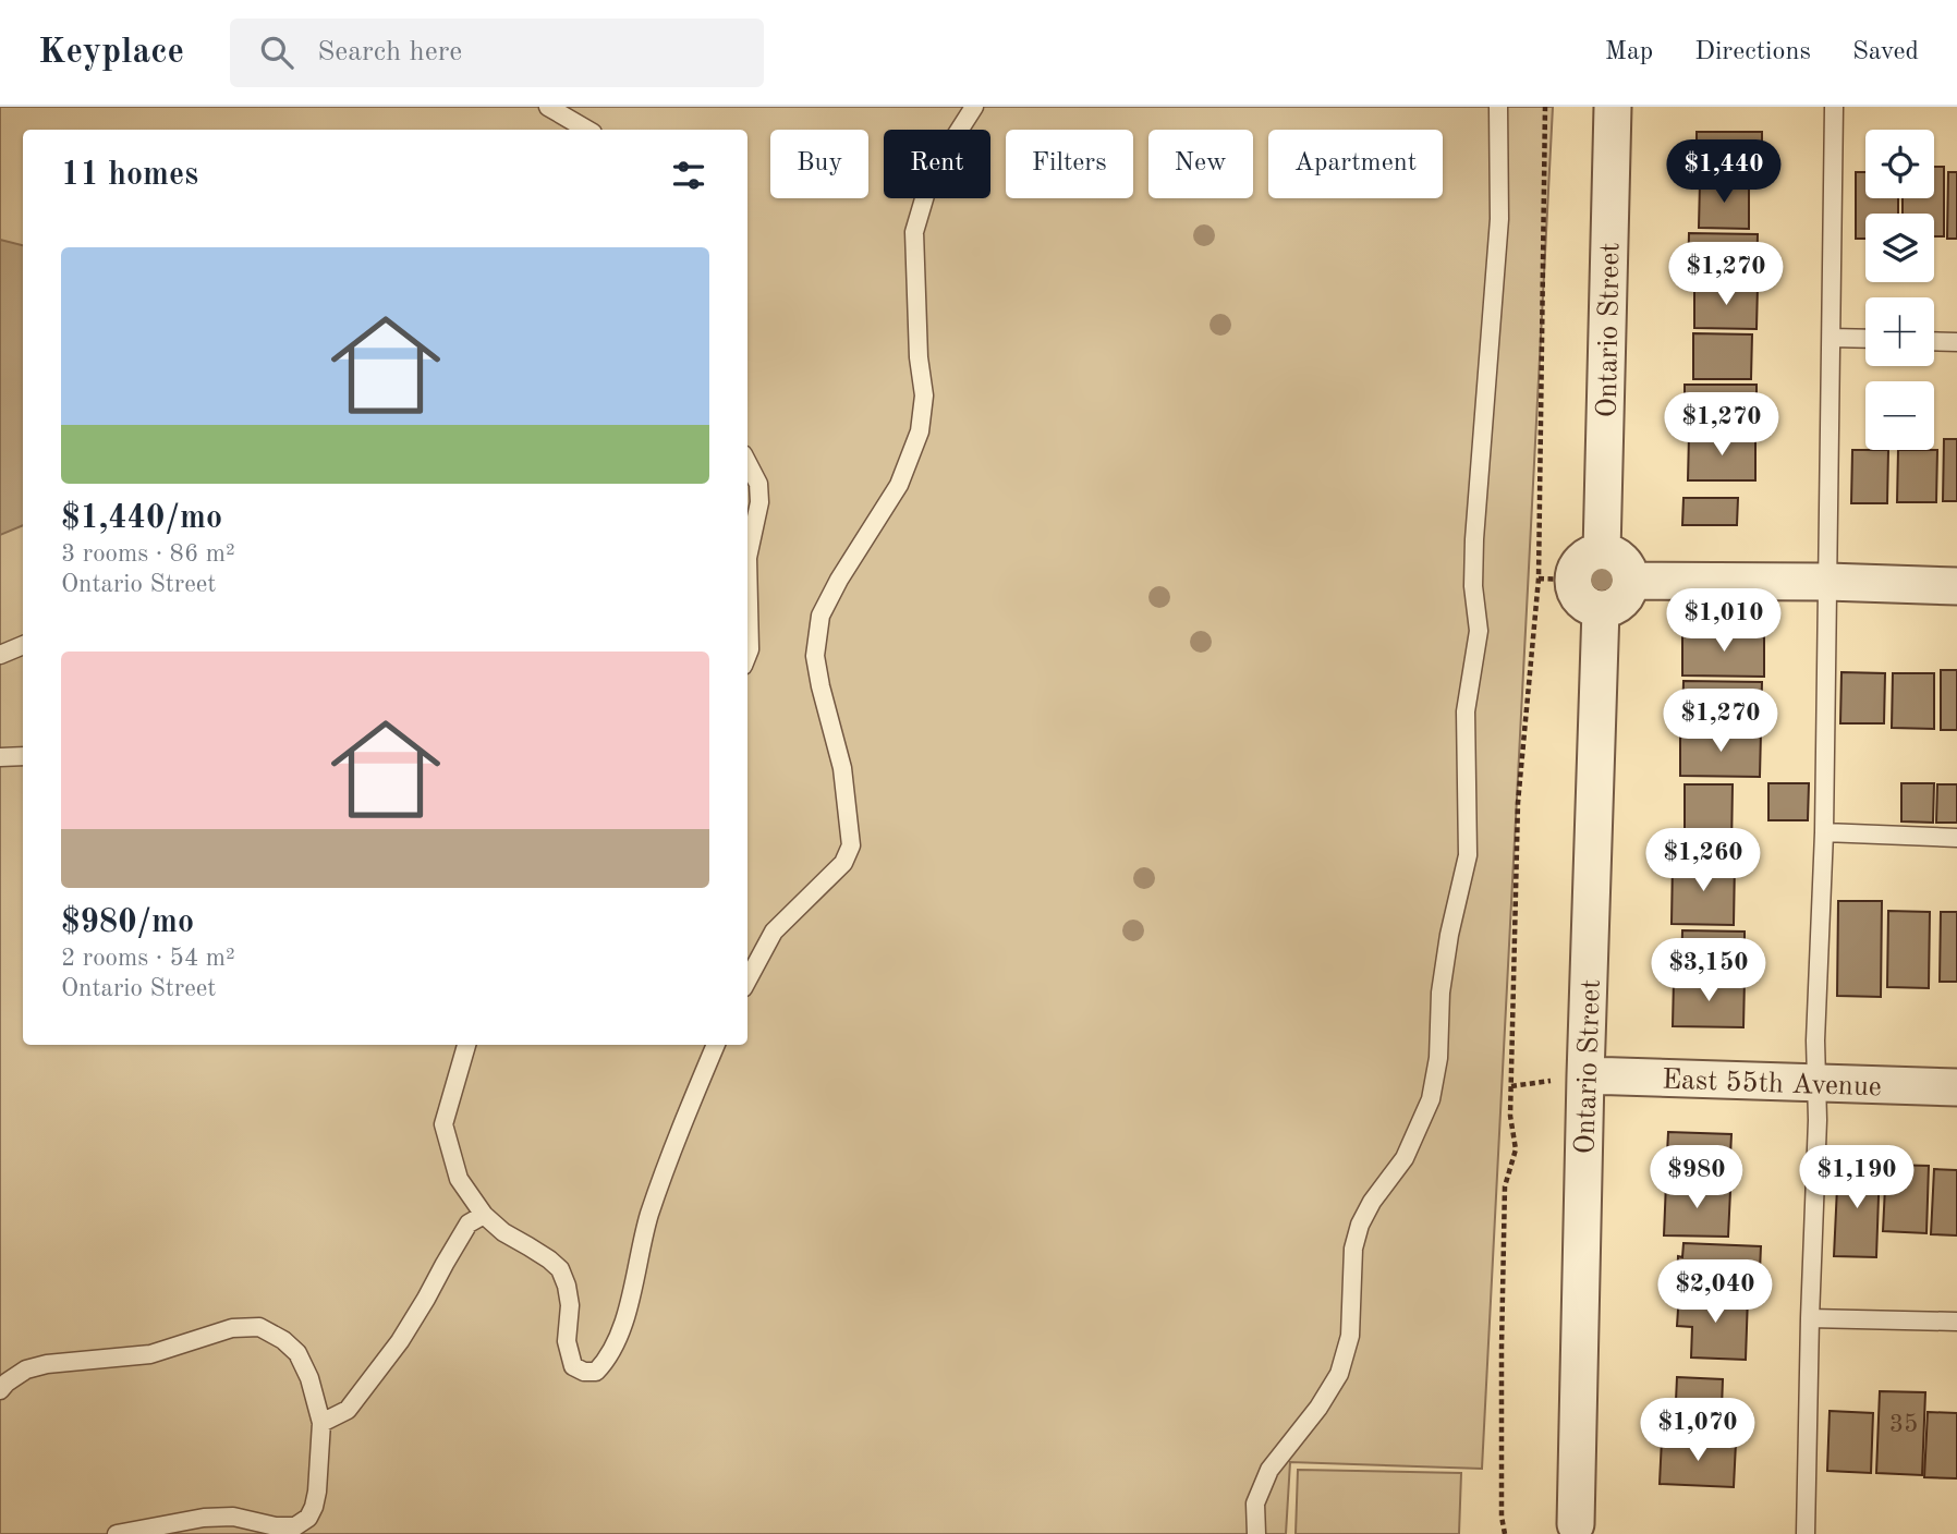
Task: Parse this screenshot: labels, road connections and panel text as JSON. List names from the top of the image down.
{
  "streets": {
    "street": ["Ontario Street", "East 55th Avenue"]
  },
  "crossings": [
    ["Ontario Street", "East 55th Avenue"]
  ],
  "house_numbers": ["35"],
  "page": {
    "header": "Keyplace",
    "search": "Search here",
    "nav": ["Map", "Directions", "Saved"],
    "map_buttons": ["+", "−"],
    "chip": [
      "Buy",
      "Rent",
      "Filters",
      "New",
      "Apartment"
    ],
    "heading": "11 homes",
    "price": [
      "$1,440",
      "$1,270",
      "$1,270",
      "$1,010",
      "$1,270",
      "$1,260",
      "$3,150",
      "$980",
      "$1,190",
      "$2,040",
      "$1,070"
    ],
    "list": [
      {
        "name": "$1,440/mo",
        "note": "3 rooms · 86 m² · Ontario Street"
      },
      {
        "name": "$980/mo",
        "note": "2 rooms · 54 m² · Ontario Street"
      }
    ]
  }
}
